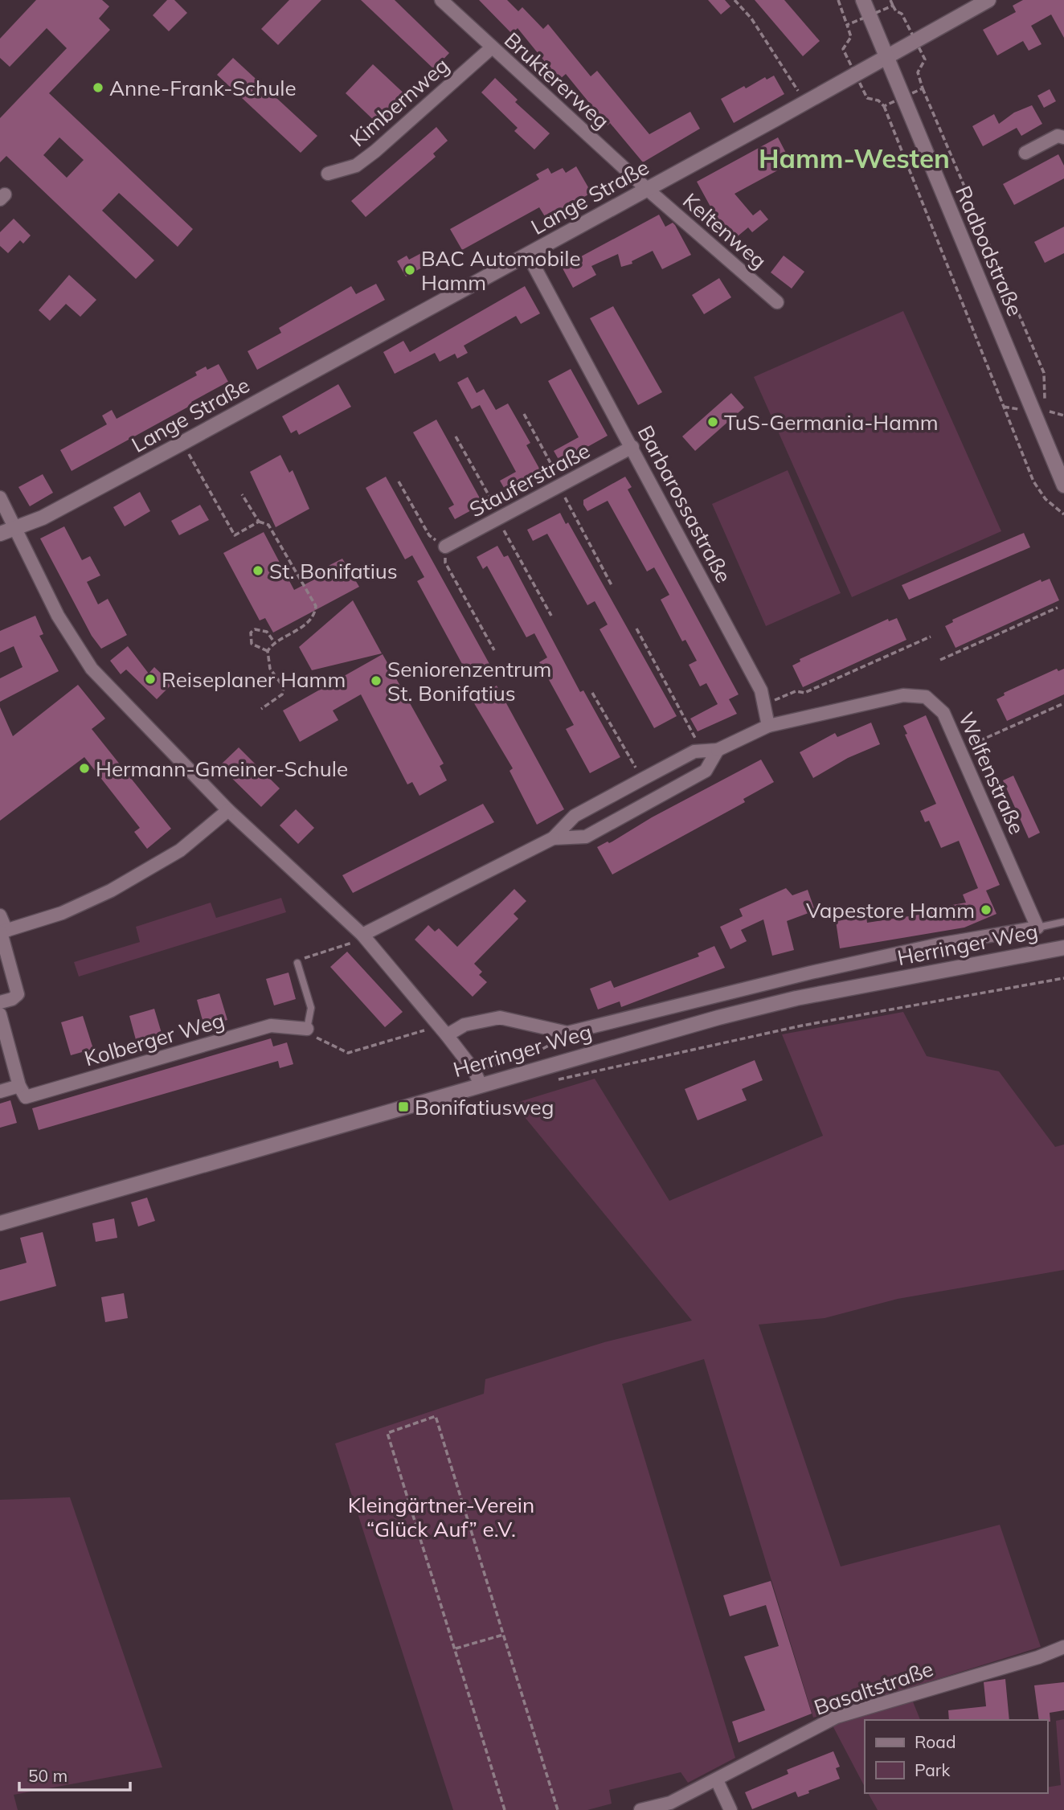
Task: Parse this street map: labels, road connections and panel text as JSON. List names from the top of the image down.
{
  "streets": {
    "main road": ["Lange Straße", "Radbodstraße", "Herringer Weg"],
    "street": [
      "Bruktererweg",
      "Kimbernweg",
      "Keltenweg",
      "Stauferstraße",
      "Barbarossastraße",
      "Welfenstraße",
      "Kolberger Weg",
      "Basaltstraße"
    ]
  },
  "crossings": [
    ["Bruktererweg", "Kimbernweg"],
    ["Bruktererweg", "Lange Straße"],
    ["Bruktererweg", "Keltenweg"],
    ["Lange Straße", "Keltenweg"],
    ["Lange Straße", "Radbodstraße"],
    ["Lange Straße", "Barbarossastraße"],
    ["Stauferstraße", "Barbarossastraße"],
    ["Barbarossastraße", "Welfenstraße"],
    ["Welfenstraße", "Herringer Weg"]
  ],
  "districts": ["Hamm-Westen"],
  "parks": ["Kleingärtner-Verein “Glück Auf” e.V."],
  "places": {
    "other": [
      "Anne-Frank-Schule",
      "BAC Automobile Hamm",
      "TuS-Germania-Hamm",
      "St. Bonifatius",
      "Reiseplaner Hamm",
      "Seniorenzentrum St. Bonifatius",
      "Hermann-Gmeiner-Schule",
      "Vapestore Hamm"
    ],
    "transit": ["Bonifatiusweg"]
  },
  "legend": ["Road", "Park"],
  "scale_bar": "50 m"
}
